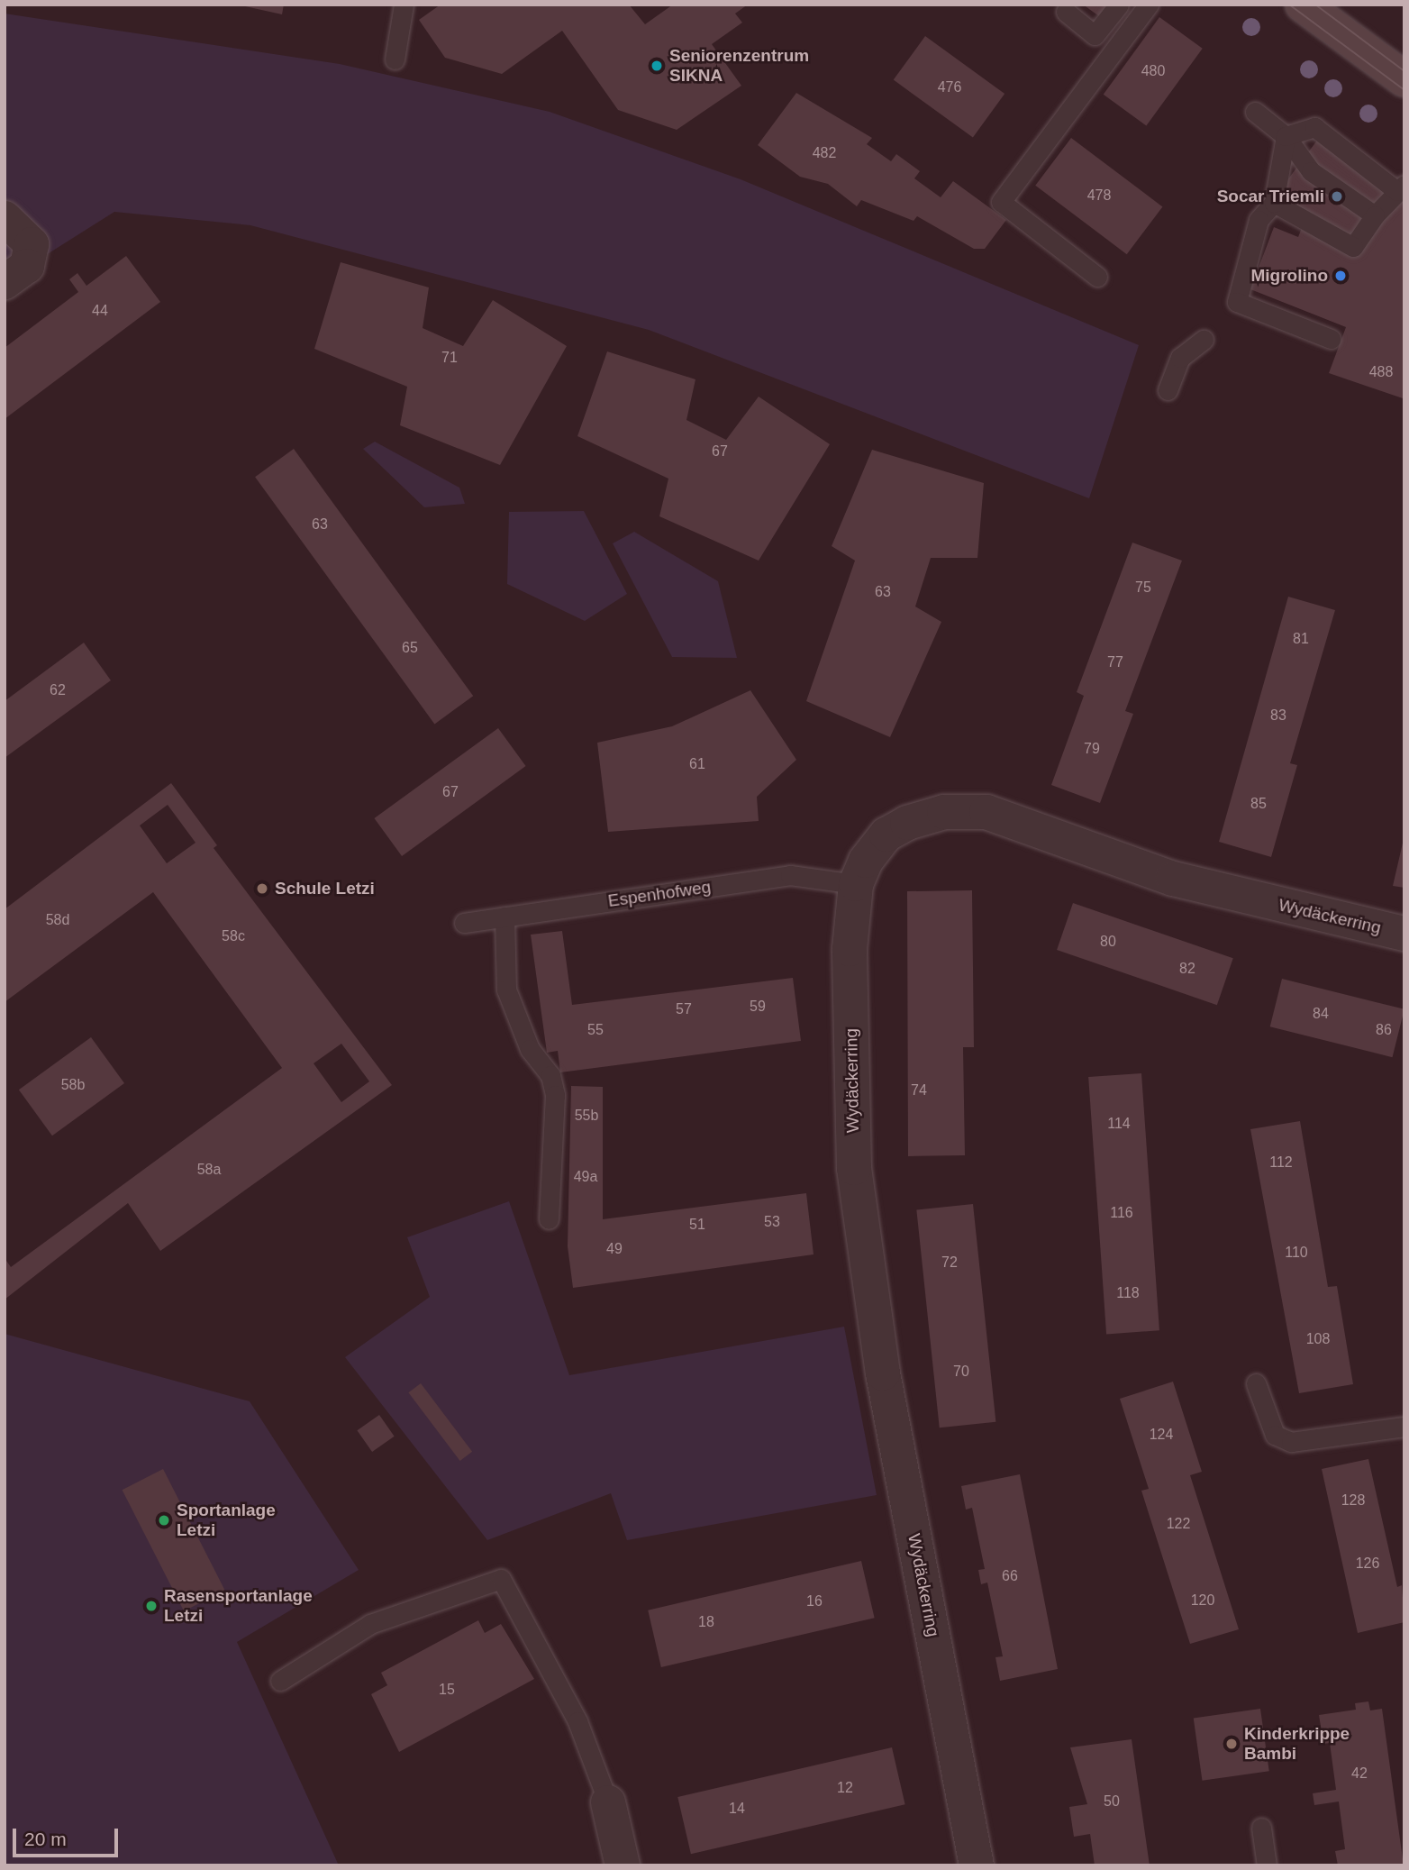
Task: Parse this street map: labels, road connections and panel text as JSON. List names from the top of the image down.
{
  "streets": {
    "street": ["Wydäckerring"],
    "lane": ["Espenhofweg"]
  },
  "crossings": [
    ["Espenhofweg", "Wydäckerring"]
  ],
  "places": [
    "Seniorenzentrum SIKNA",
    "Socar Triemli",
    "Migrolino",
    "Schule Letzi",
    "Sportanlage Letzi",
    "Rasensportanlage Letzi",
    "Kinderkrippe Bambi"
  ],
  "house_numbers": [
    "480",
    "476",
    "482",
    "478",
    "44",
    "71",
    "488",
    "67",
    "63",
    "75",
    "63",
    "81",
    "65",
    "77",
    "62",
    "83",
    "79",
    "61",
    "67",
    "85",
    "58d",
    "58c",
    "80",
    "82",
    "59",
    "57",
    "84",
    "55",
    "86",
    "58b",
    "74",
    "55b",
    "114",
    "112",
    "58a",
    "49a",
    "116",
    "53",
    "51",
    "49",
    "110",
    "72",
    "118",
    "108",
    "70",
    "124",
    "128",
    "122",
    "126",
    "66",
    "120",
    "16",
    "18",
    "15",
    "42",
    "12",
    "50",
    "14"
  ],
  "scale_bar": "20 m"
}
